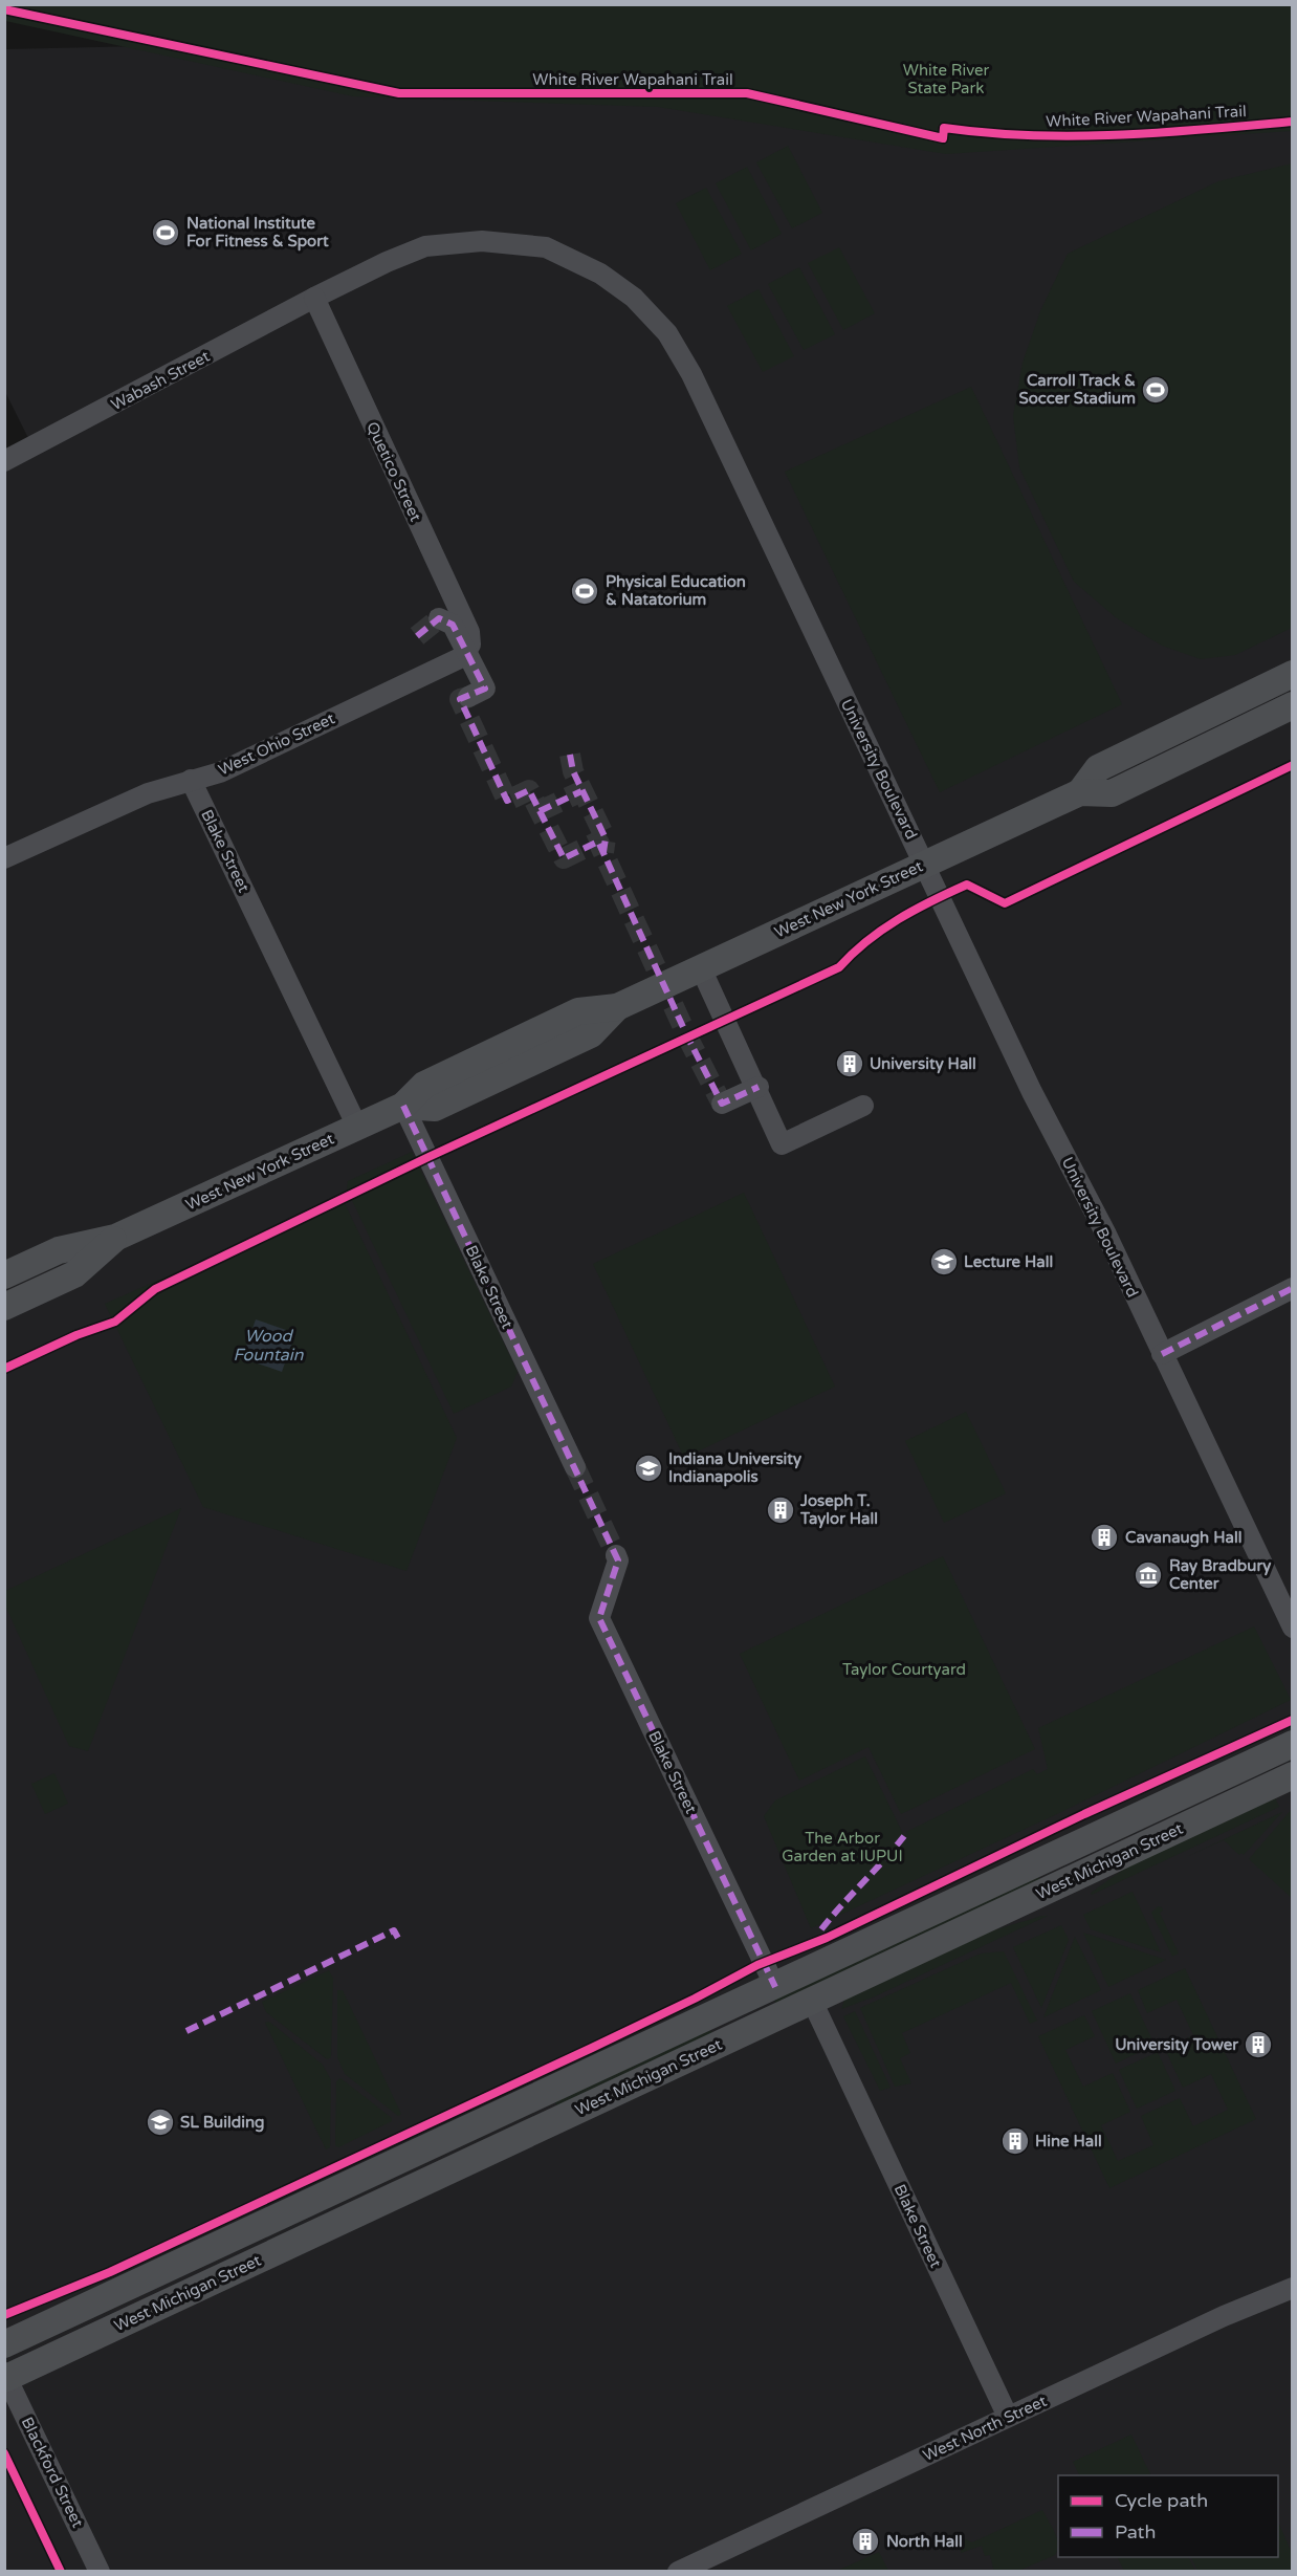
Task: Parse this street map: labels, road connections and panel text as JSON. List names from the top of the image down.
{
  "streets": {
    "main road": ["West New York Street", "West Michigan Street"],
    "street": [
      "Wabash Street",
      "Quetico Street",
      "West Ohio Street",
      "University Boulevard",
      "Blake Street",
      "West North Street",
      "Blackford Street"
    ],
    "cycle path": ["White River Wapahani Trail"]
  },
  "crossings": [
    ["Wabash Street", "Quetico Street"],
    ["Wabash Street", "University Boulevard"],
    ["Quetico Street", "West Ohio Street"],
    ["Quetico Street", "University Boulevard"],
    ["West Ohio Street", "Blake Street"],
    ["University Boulevard", "West New York Street"],
    ["Blake Street", "West New York Street"],
    ["Blake Street", "West Michigan Street"],
    ["Blake Street", "West North Street"],
    ["West Michigan Street", "Blackford Street"]
  ],
  "water": ["Wood Fountain"],
  "parks": ["White River State Park", "Taylor Courtyard", "The Arbor Garden at IUPUI"],
  "places": {
    "sports": ["National Institute For Fitness & Sport", "Carroll Track & Soccer Stadium", "Physical Education & Natatorium"],
    "building": [
      "University Hall",
      "Joseph T. Taylor Hall",
      "Cavanaugh Hall",
      "University Tower",
      "Hine Hall",
      "North Hall"
    ],
    "school or university": ["Lecture Hall", "Indiana University Indianapolis", "SL Building"],
    "museum": ["Ray Bradbury Center"]
  },
  "legend": ["Cycle path", "Path"]
}
